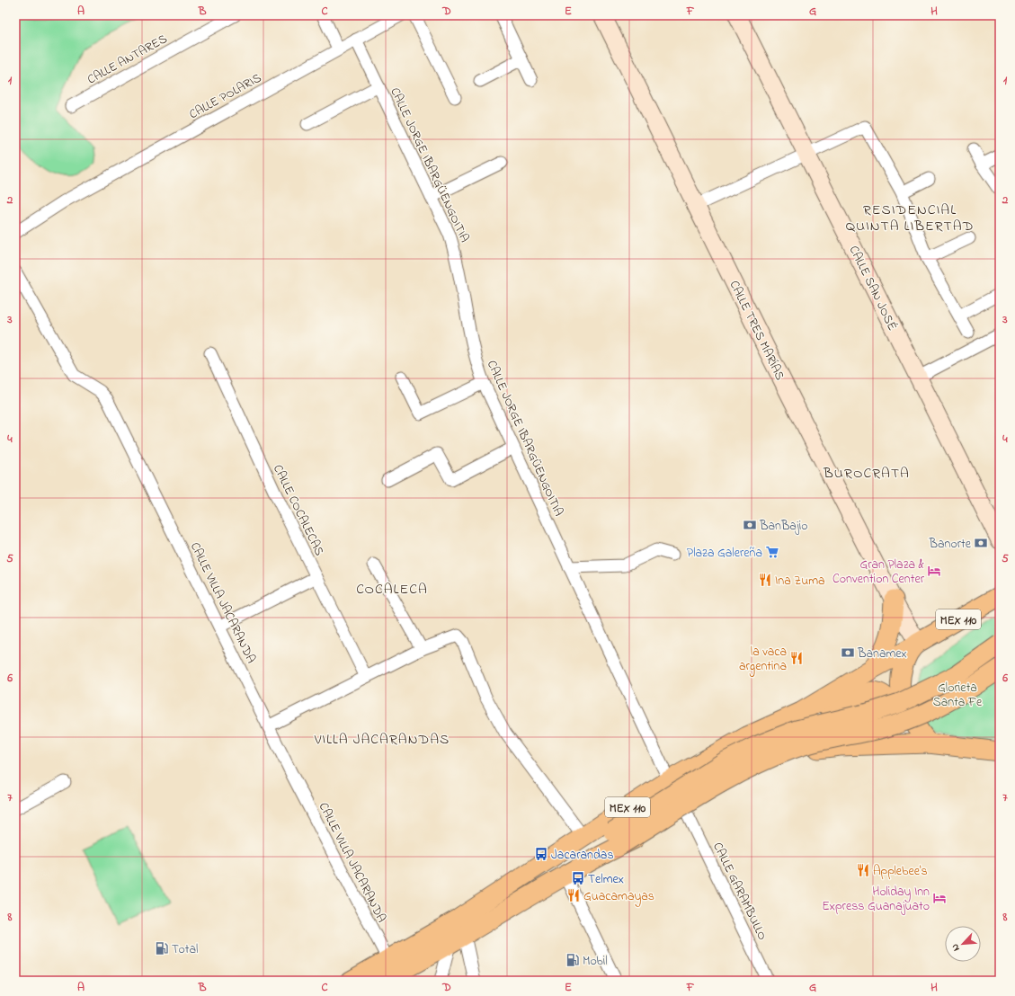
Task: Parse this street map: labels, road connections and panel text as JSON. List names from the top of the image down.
{
  "streets": {
    "main road": ["CALLE SAN JOSÉ", "CALLE TRES MARÍAS", "MEX 110"],
    "street": [
      "CALLE ANTARES",
      "CALLE POLARIS",
      "CALLE JORGE IBARGÜENGOITIA",
      "CALLE COCALECAS",
      "CALLE VILLA JACARANDA",
      "CALLE GARAMBULLO"
    ]
  },
  "crossings": [
    ["CALLE POLARIS", "CALLE JORGE IBARGÜENGOITIA"],
    ["CALLE JORGE IBARGÜENGOITIA", "MEX 110"],
    ["CALLE TRES MARÍAS", "MEX 110"],
    ["CALLE VILLA JACARANDA", "MEX 110"],
    ["MEX 110", "CALLE GARAMBULLO"]
  ],
  "districts": [
    "RESIDENCIAL QUINTA LIBERTAD",
    "BUROCRATA",
    "COCALECA",
    "VILLA JACARANDAS"
  ],
  "parks": ["Glorieta Santa Fe"],
  "places": {
    "bank": ["BanBajio", "Banorte", "Banamex"],
    "supermarket": ["Plaza Galereña"],
    "hotel": ["Gran Plaza & Convention Center", "Holiday Inn Express Guanajuato"],
    "restaurant": [
      "Ina Zuma",
      "la vaca argentina",
      "Applebee's",
      "Guacamayas"
    ],
    "bus stop": ["Jacarandas", "Telmex"],
    "fuel station": ["Total", "Mobil"]
  },
  "north": "bottom left",
  "grid": {
    "columns": [
      "A",
      "B",
      "C",
      "D",
      "E",
      "F",
      "G",
      "H"
    ],
    "rows": [
      "1",
      "2",
      "3",
      "4",
      "5",
      "6",
      "7",
      "8"
    ]
  }
}
